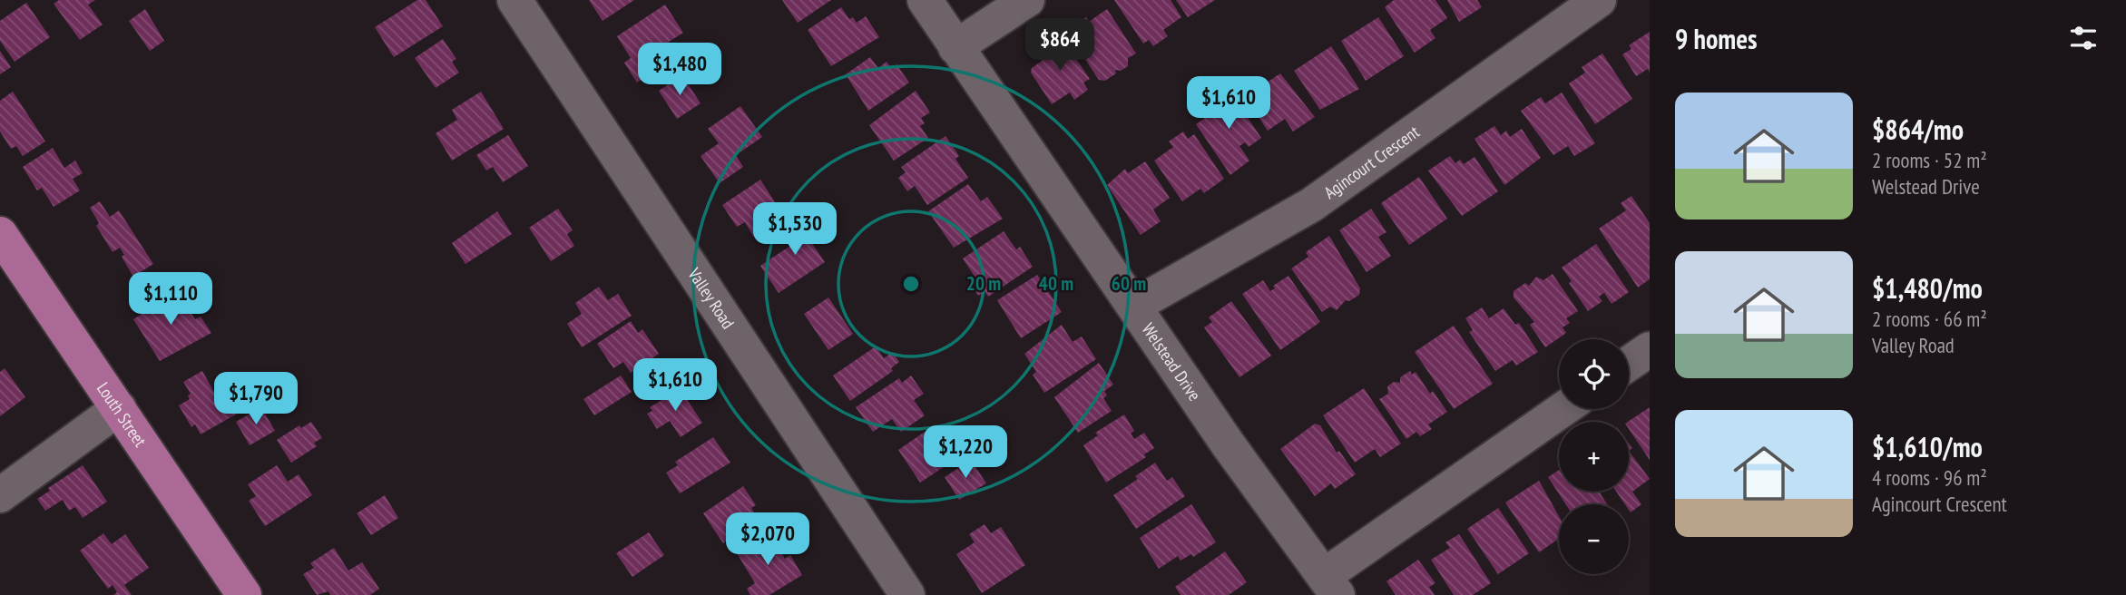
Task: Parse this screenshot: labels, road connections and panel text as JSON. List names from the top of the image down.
{
  "streets": {
    "main road": ["Louth Street"],
    "street": ["Agincourt Crescent", "Valley Road", "Welstead Drive"]
  },
  "crossings": [
    ["Agincourt Crescent", "Welstead Drive"]
  ],
  "page": {
    "heading": "9 homes",
    "price": [
      "$864",
      "$1,480",
      "$1,610",
      "$1,530",
      "$1,110",
      "$1,610",
      "$1,790",
      "$1,220",
      "$2,070"
    ],
    "list": [
      {
        "name": "$864/mo",
        "note": "2 rooms · 52 m² · Welstead Drive"
      },
      {
        "name": "$1,480/mo",
        "note": "2 rooms · 66 m² · Valley Road"
      },
      {
        "name": "$1,610/mo",
        "note": "4 rooms · 96 m² · Agincourt Crescent"
      }
    ],
    "map_buttons": ["+", "−"]
  },
  "rings": ["20 m", "40 m", "60 m"]
}
